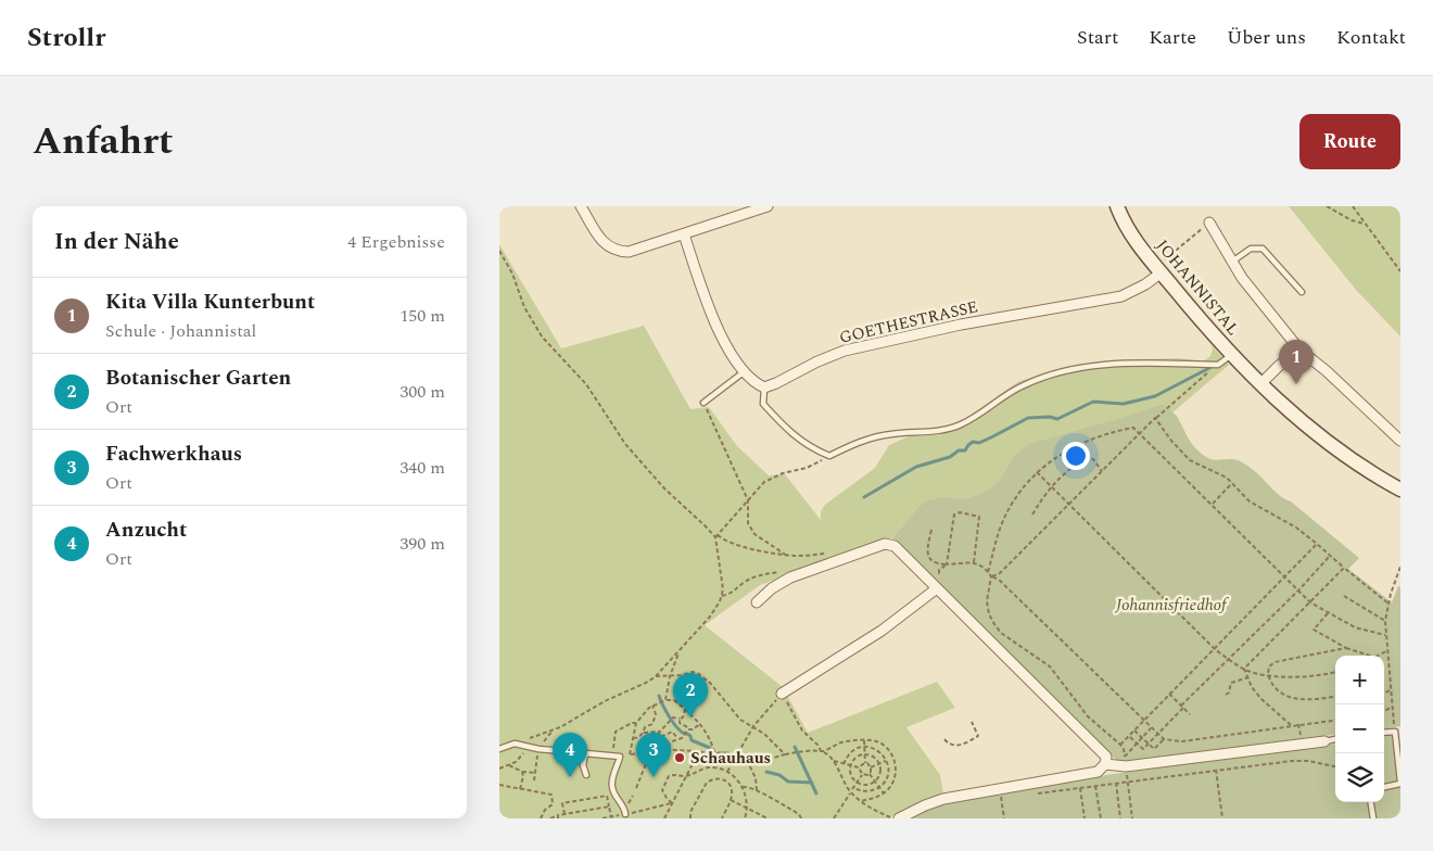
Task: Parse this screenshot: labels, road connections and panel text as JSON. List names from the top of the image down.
{
  "streets": {
    "main road": ["JOHANNISTAL"],
    "street": ["GOETHESTRASSE"]
  },
  "crossings": [
    ["JOHANNISTAL", "GOETHESTRASSE"]
  ],
  "parks": ["Johannisfriedhof"],
  "places": ["Schauhaus"],
  "page": {
    "header": "Strollr",
    "nav": [
      "Start",
      "Karte",
      "Über uns",
      "Kontakt"
    ],
    "title": "Anfahrt",
    "buttons": "Route",
    "heading": ["In der Nähe", "4 Ergebnisse"],
    "list": [
      {
        "mark": "1",
        "name": "Kita Villa Kunterbunt",
        "note": "Schule · Johannistal",
        "value": "150 m"
      },
      {
        "mark": "2",
        "name": "Botanischer Garten",
        "note": "Ort",
        "value": "300 m"
      },
      {
        "mark": "3",
        "name": "Fachwerkhaus",
        "note": "Ort",
        "value": "340 m"
      },
      {
        "mark": "4",
        "name": "Anzucht",
        "note": "Ort",
        "value": "390 m"
      }
    ],
    "pins": [
      "1",
      "2",
      "3",
      "4"
    ],
    "map_buttons": ["+", "−"]
  }
}
